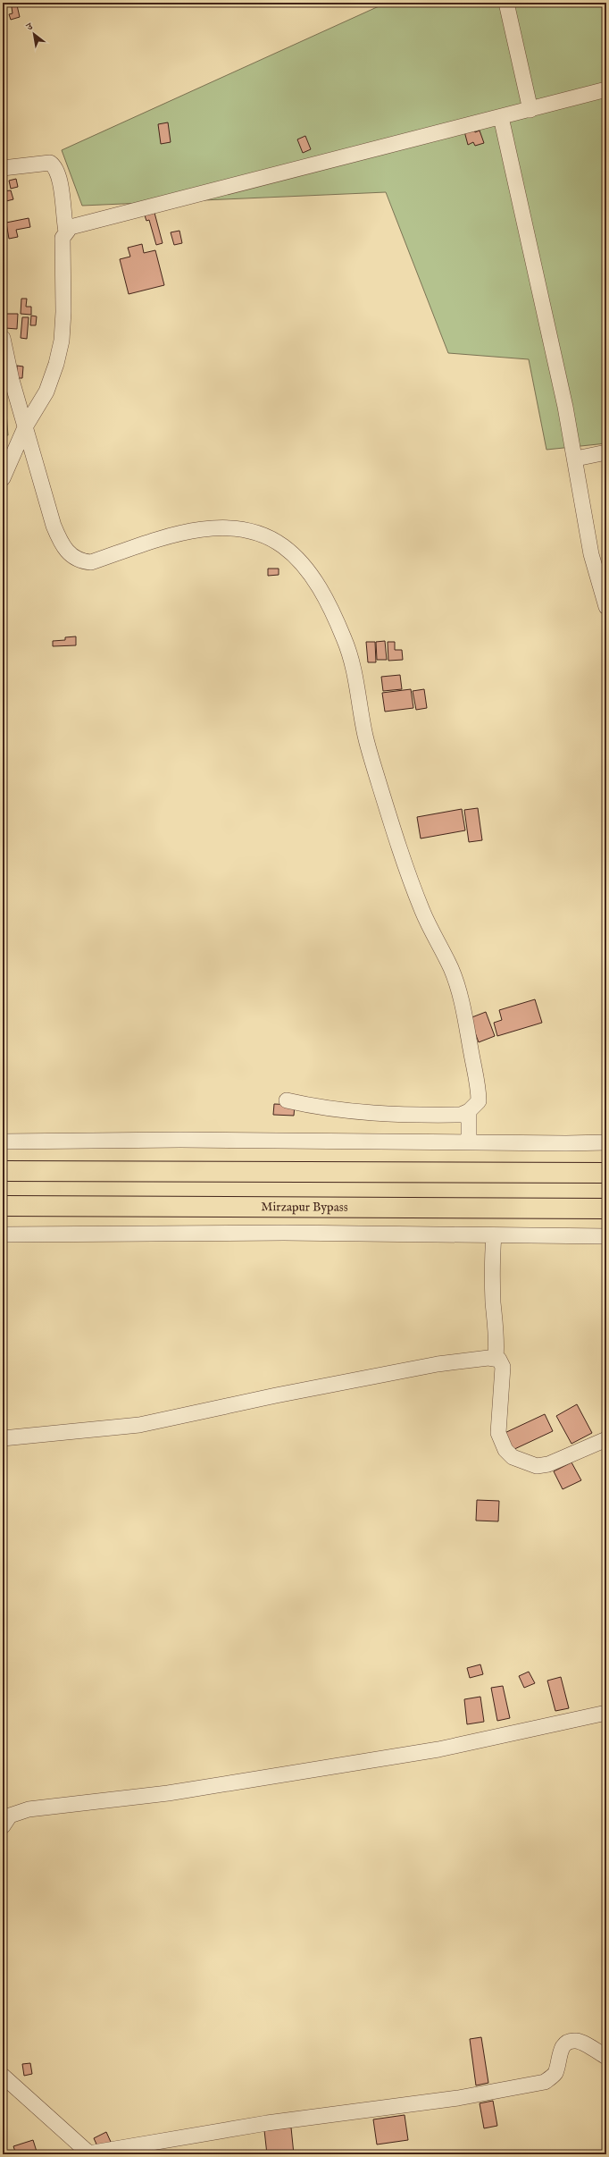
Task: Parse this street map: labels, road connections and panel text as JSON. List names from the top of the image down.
{
  "streets": {
    "highway": ["Mirzapur Bypass"]
  },
  "north": "top left"
}
